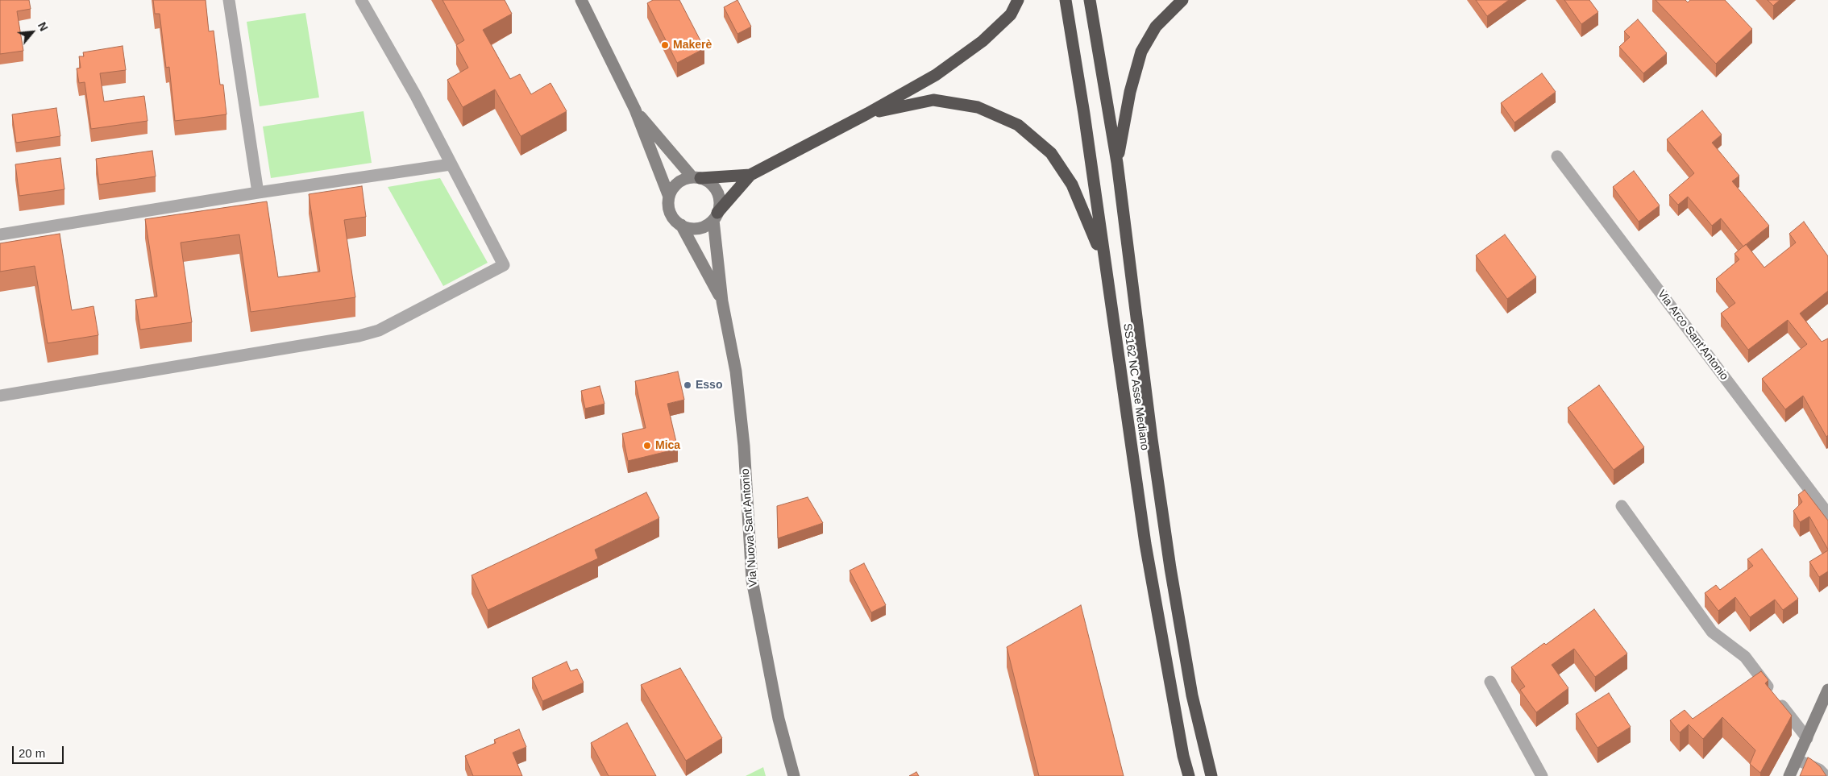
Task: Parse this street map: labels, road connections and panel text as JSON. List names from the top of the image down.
{
  "streets": {
    "highway": ["SS162 NC Asse Mediano"],
    "street": ["Via Arco Sant'Antonio", "Via Nuova Sant'Antonio"]
  },
  "places": ["Makerè", "Esso", "Mica"],
  "scale_bar": "20 m",
  "north": "top right"
}
